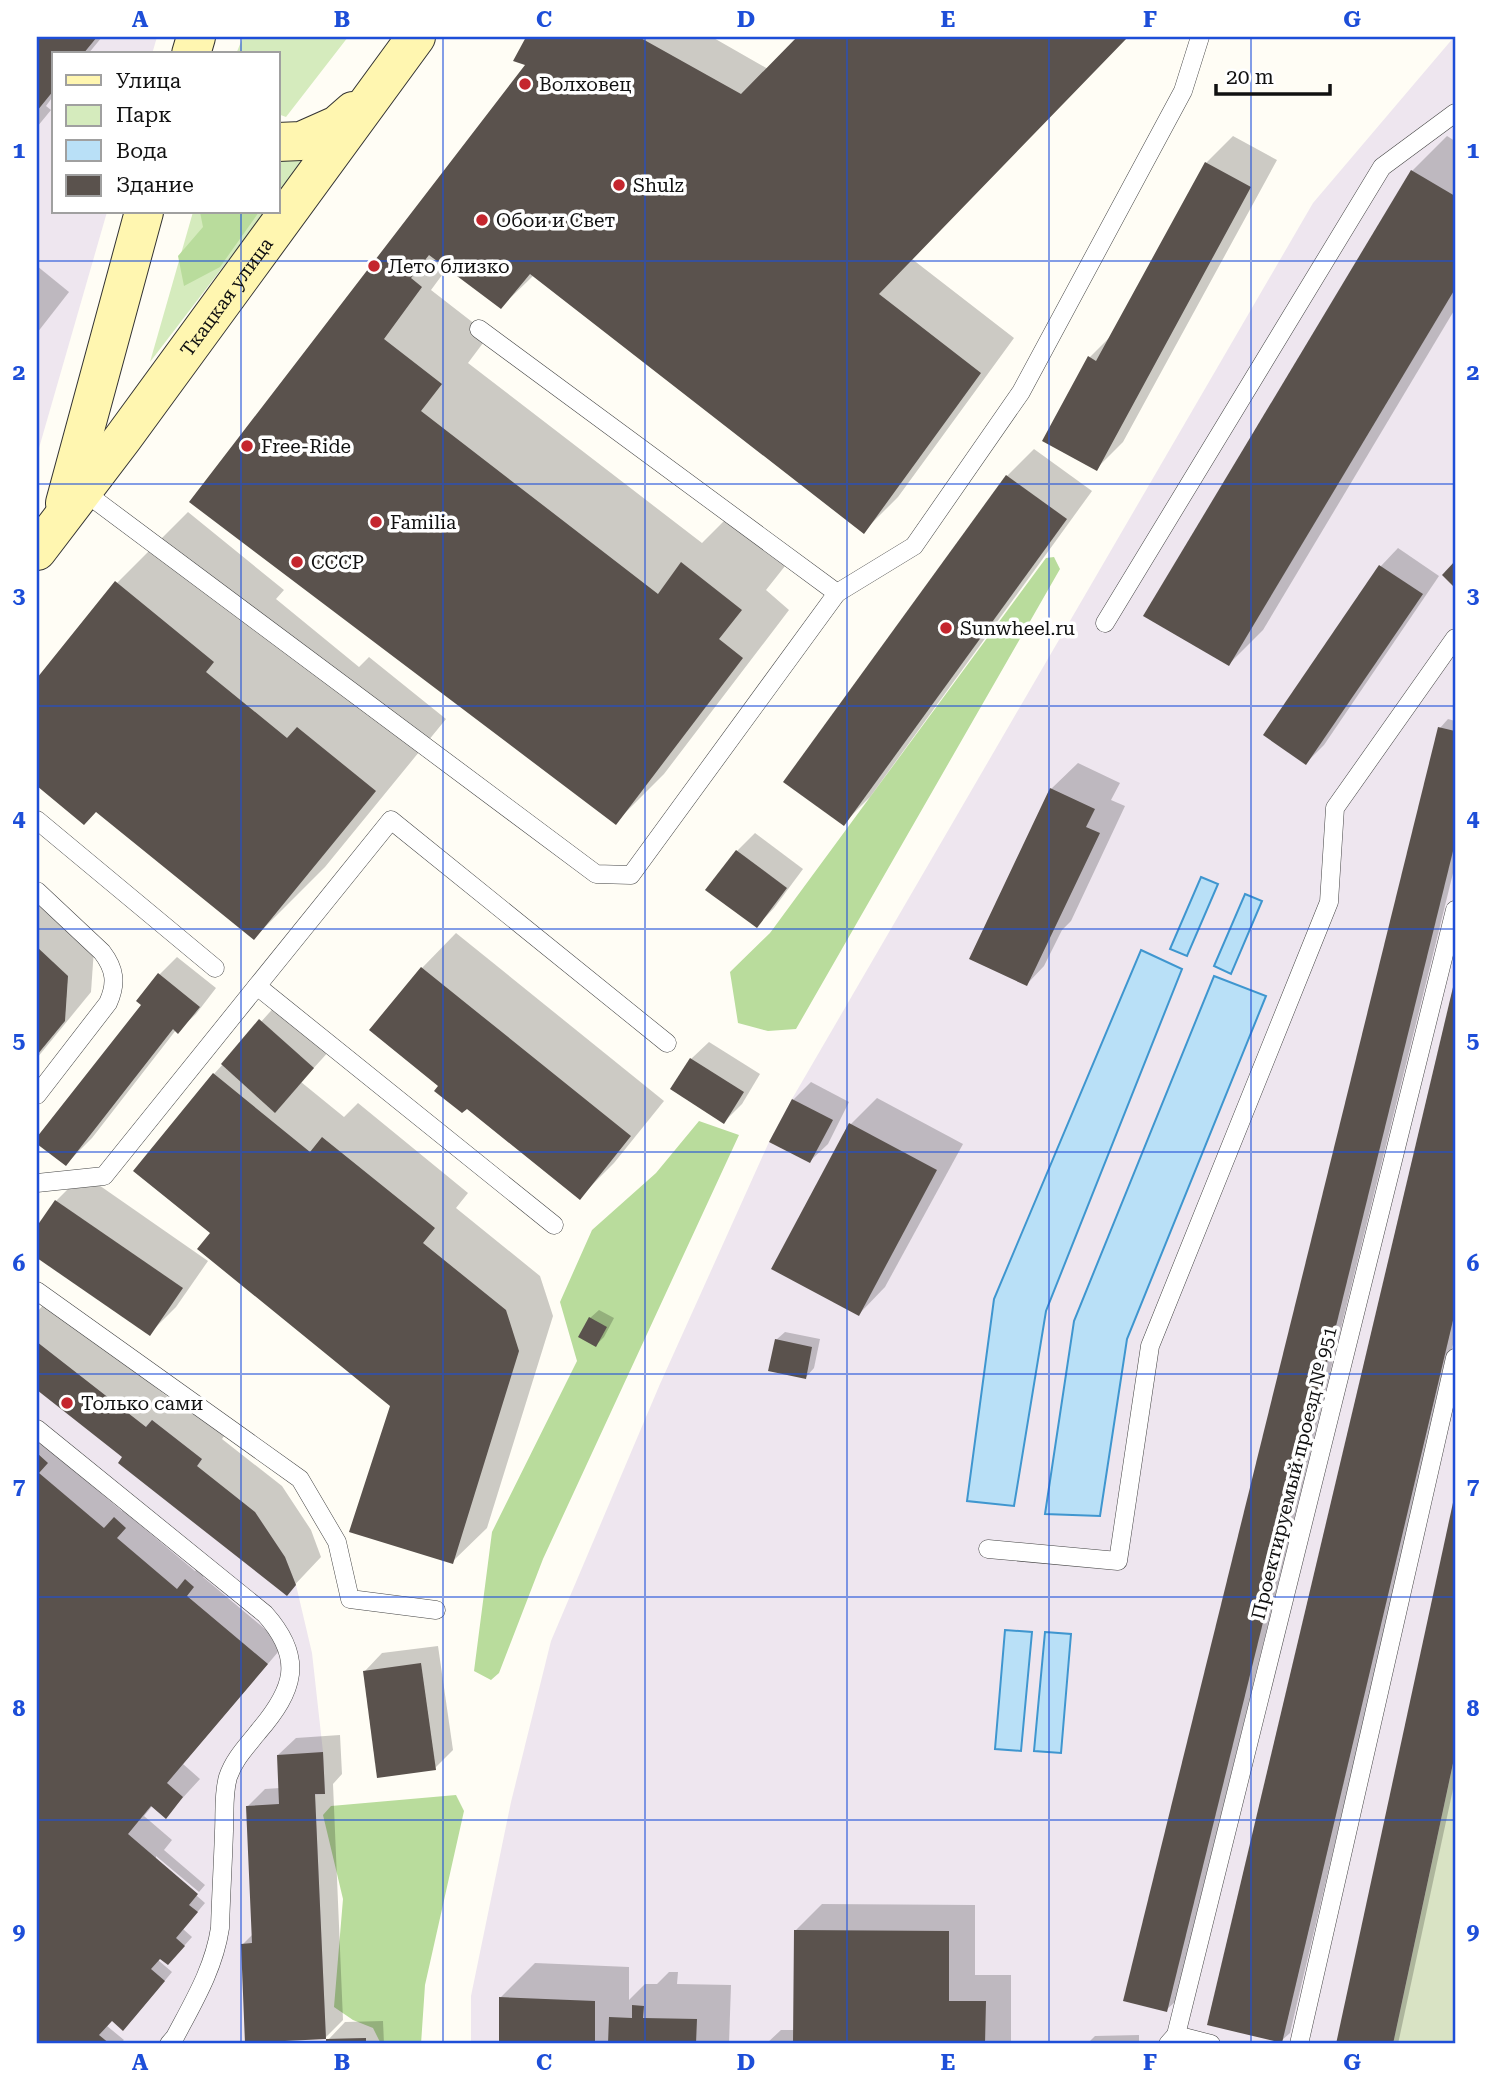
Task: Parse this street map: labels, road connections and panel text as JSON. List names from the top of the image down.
{
  "streets": {
    "street": ["Ткацкая улица"],
    "lane": ["Проектируемый проезд № 951"]
  },
  "places": [
    "Волховец",
    "Shulz",
    "Обои и Свет",
    "Лето близко",
    "Free-Ride",
    "Familia",
    "СССР",
    "Sunwheel.ru",
    "Только сами"
  ],
  "legend": [
    "Улица",
    "Парк",
    "Вода",
    "Здание"
  ],
  "scale_bar": "20 m",
  "grid": {
    "columns": [
      "A",
      "B",
      "C",
      "D",
      "E",
      "F",
      "G"
    ],
    "rows": [
      "1",
      "2",
      "3",
      "4",
      "5",
      "6",
      "7",
      "8",
      "9"
    ]
  }
}
